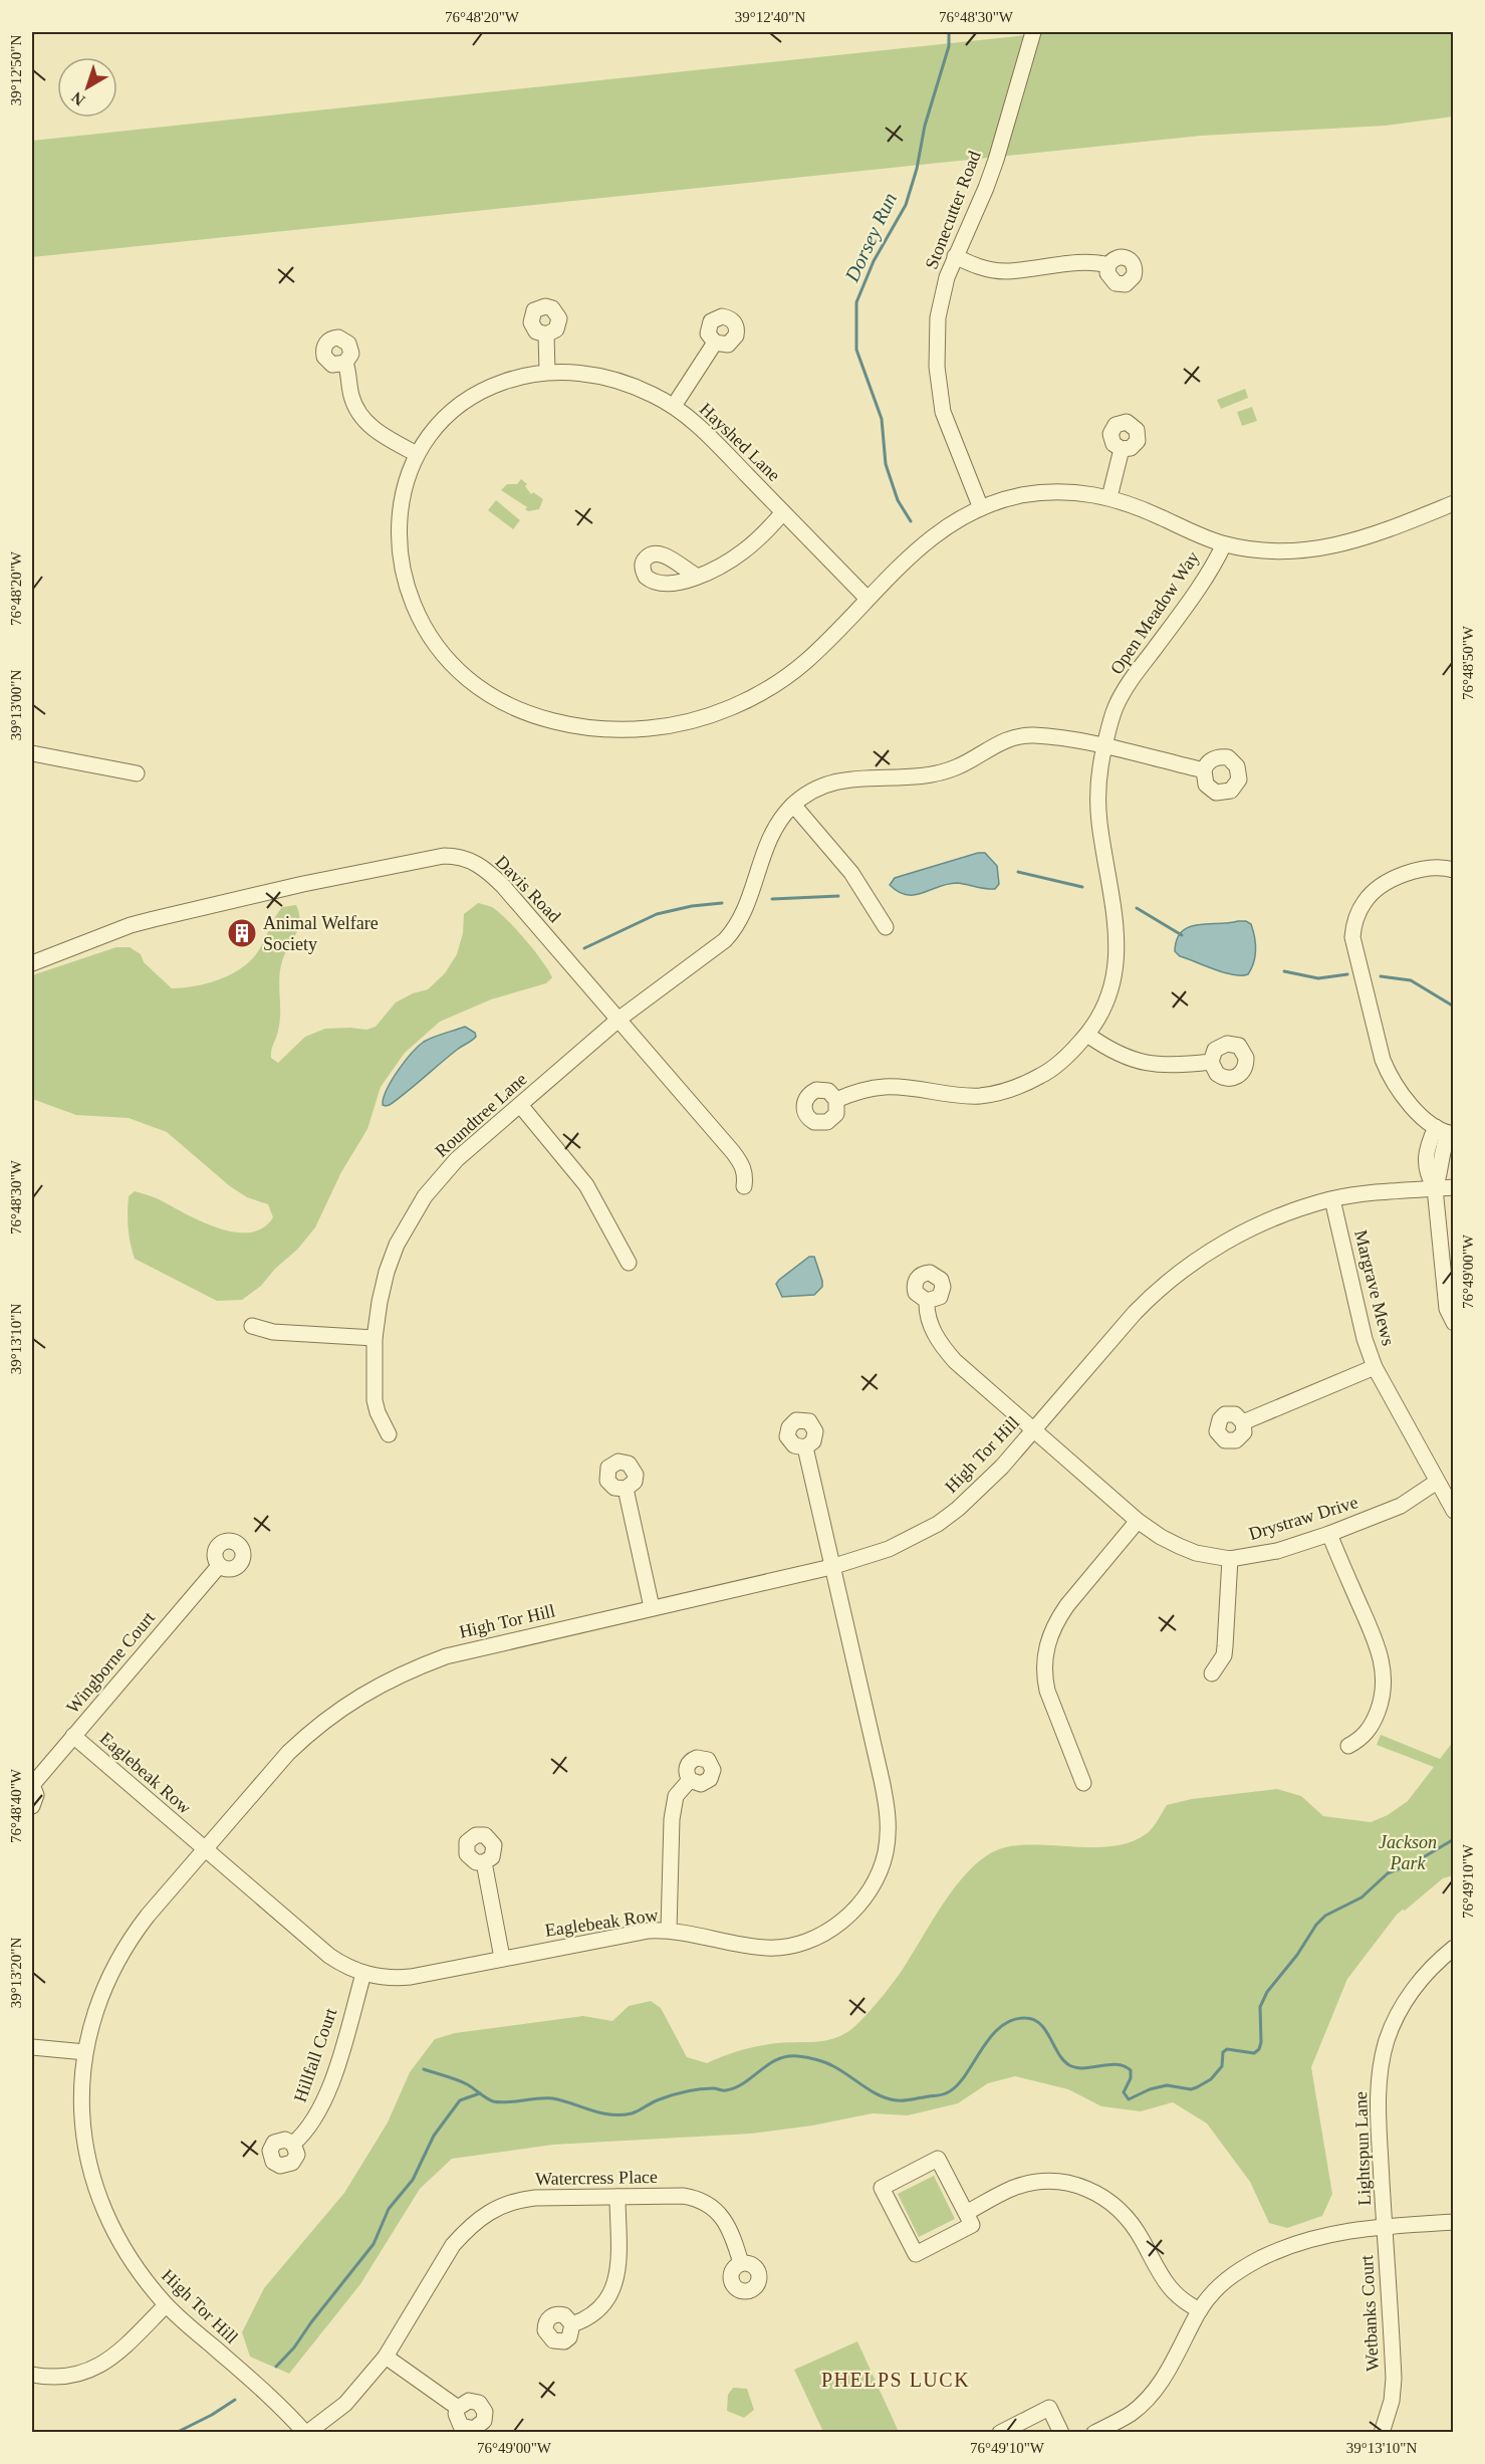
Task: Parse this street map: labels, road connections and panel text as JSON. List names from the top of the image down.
{
  "streets": {
    "street": [
      "Stonecutter Road",
      "Hayshed Lane",
      "Open Meadow Way",
      "Davis Road",
      "Roundtree Lane",
      "Margrave Mews",
      "High Tor Hill",
      "Drystraw Drive",
      "Wingborne Court",
      "Eaglebeak Row",
      "Hillfall Court",
      "Lightspun Lane",
      "Watercress Place",
      "Wetbanks Court"
    ]
  },
  "crossings": [
    ["Stonecutter Road", "Hayshed Lane"],
    ["Hayshed Lane", "Open Meadow Way"],
    ["Open Meadow Way", "Roundtree Lane"],
    ["Davis Road", "Roundtree Lane"],
    ["Margrave Mews", "High Tor Hill"],
    ["Margrave Mews", "Drystraw Drive"],
    ["High Tor Hill", "Drystraw Drive"],
    ["High Tor Hill", "Eaglebeak Row"],
    ["High Tor Hill", "Watercress Place"],
    ["Wingborne Court", "Eaglebeak Row"],
    ["Eaglebeak Row", "Hillfall Court"],
    ["Lightspun Lane", "Wetbanks Court"]
  ],
  "districts": ["PHELPS LUCK"],
  "water": ["Dorsey Run"],
  "parks": ["Jackson Park"],
  "places": {
    "building": ["Animal Welfare Society"]
  },
  "north": "bottom left",
  "coordinates": [
    "76°48'20\"W",
    "39°12'40\"N",
    "76°48'30\"W",
    "39°12'50\"N",
    "76°48'50\"W",
    "39°13'00\"N",
    "76°49'00\"W",
    "39°13'10\"N",
    "76°48'40\"W",
    "76°49'10\"W",
    "39°13'20\"N"
  ]
}
